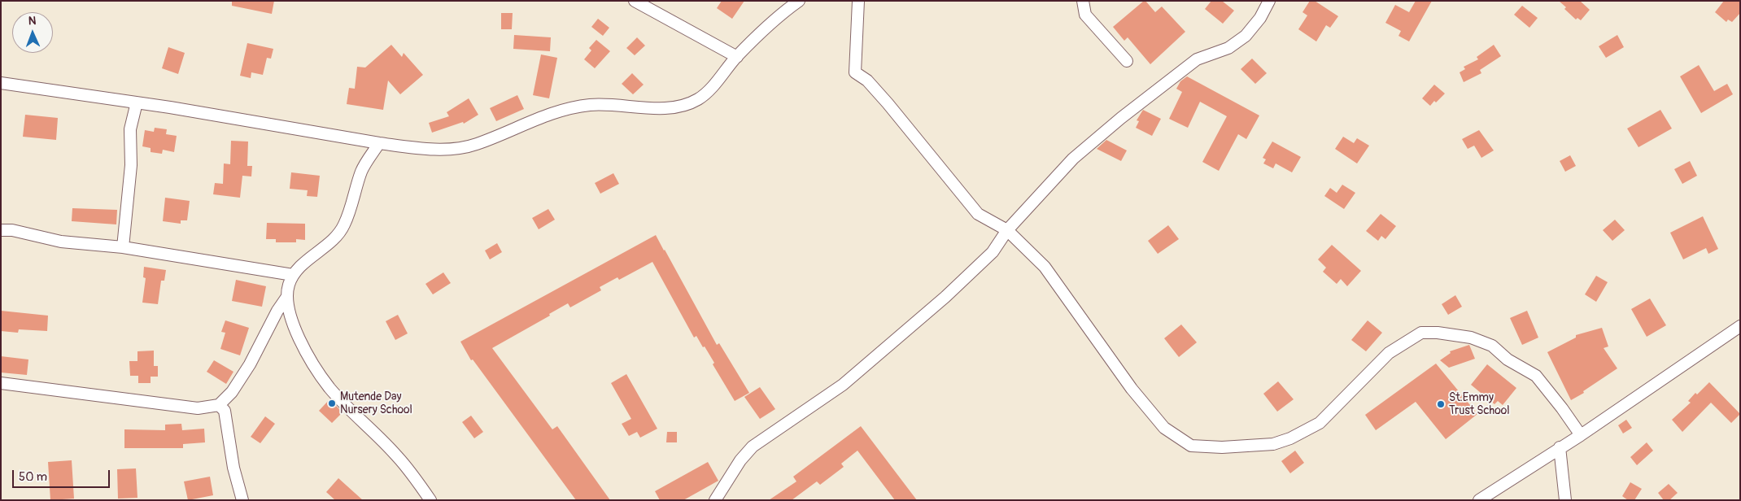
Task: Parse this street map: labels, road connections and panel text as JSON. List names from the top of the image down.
{
  "places": ["Mutende Day Nursery School", "St.Emmy Trust School"],
  "scale_bar": "50 m",
  "north": "top"
}
